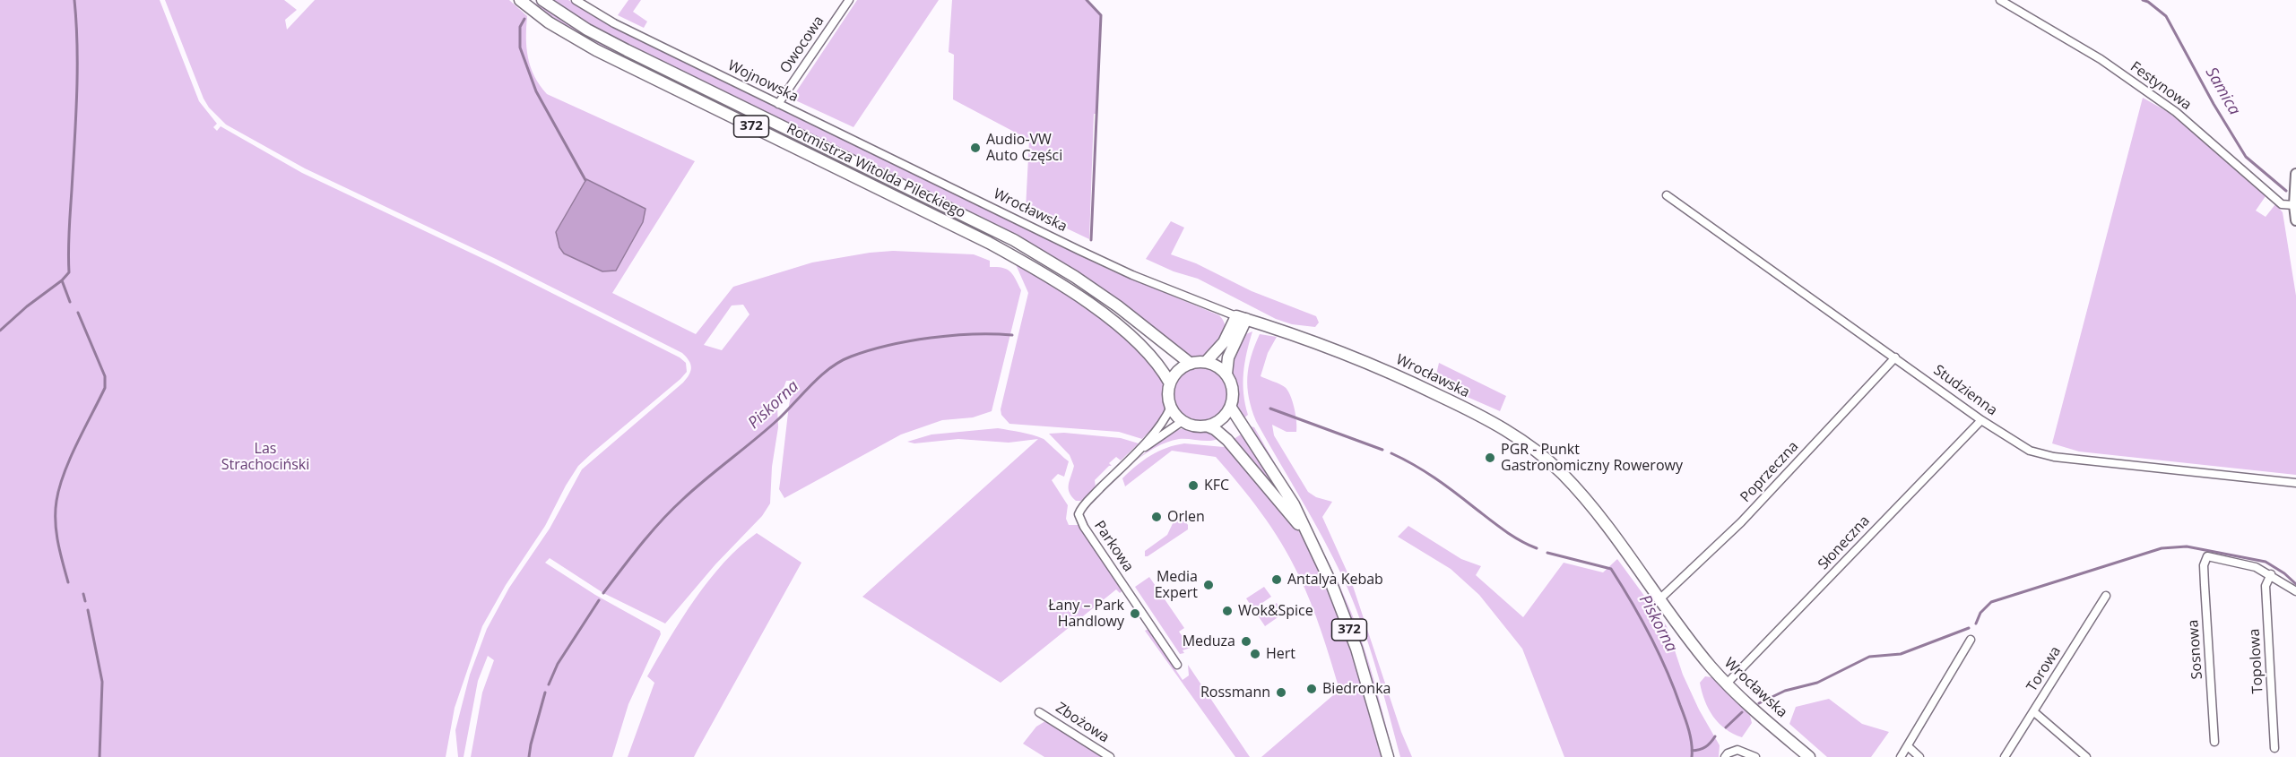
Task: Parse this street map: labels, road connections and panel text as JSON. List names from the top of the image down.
{
  "streets": {
    "main road": ["372", "Rotmistrza Witolda Pileckiego", "Wrocławska"],
    "street": [
      "Owocowa",
      "Wojnowska",
      "Festynowa",
      "Studzienna",
      "Poprzeczna",
      "Słoneczna",
      "Parkowa",
      "Sosnowa",
      "Topolowa",
      "Torowa",
      "Zbożowa"
    ]
  },
  "crossings": [
    ["Owocowa", "Wojnowska"],
    ["Wojnowska", "Wrocławska"],
    ["372", "Rotmistrza Witolda Pileckiego"],
    ["Wrocławska", "Poprzeczna"],
    ["Wrocławska", "Słoneczna"],
    ["Studzienna", "Poprzeczna"],
    ["Studzienna", "Słoneczna"],
    ["Sosnowa", "Topolowa"]
  ],
  "water": ["Samica", "Piskorna"],
  "parks": ["Las Strachociński"],
  "places": [
    "Audio-VW Auto Części",
    "PGR - Punkt Gastronomiczny Rowerowy",
    "KFC",
    "Orlen",
    "Antalya Kebab",
    "Media Expert",
    "Wok&Spice",
    "Łany – Park Handlowy",
    "Meduza",
    "Hert",
    "Biedronka",
    "Rossmann"
  ]
}
